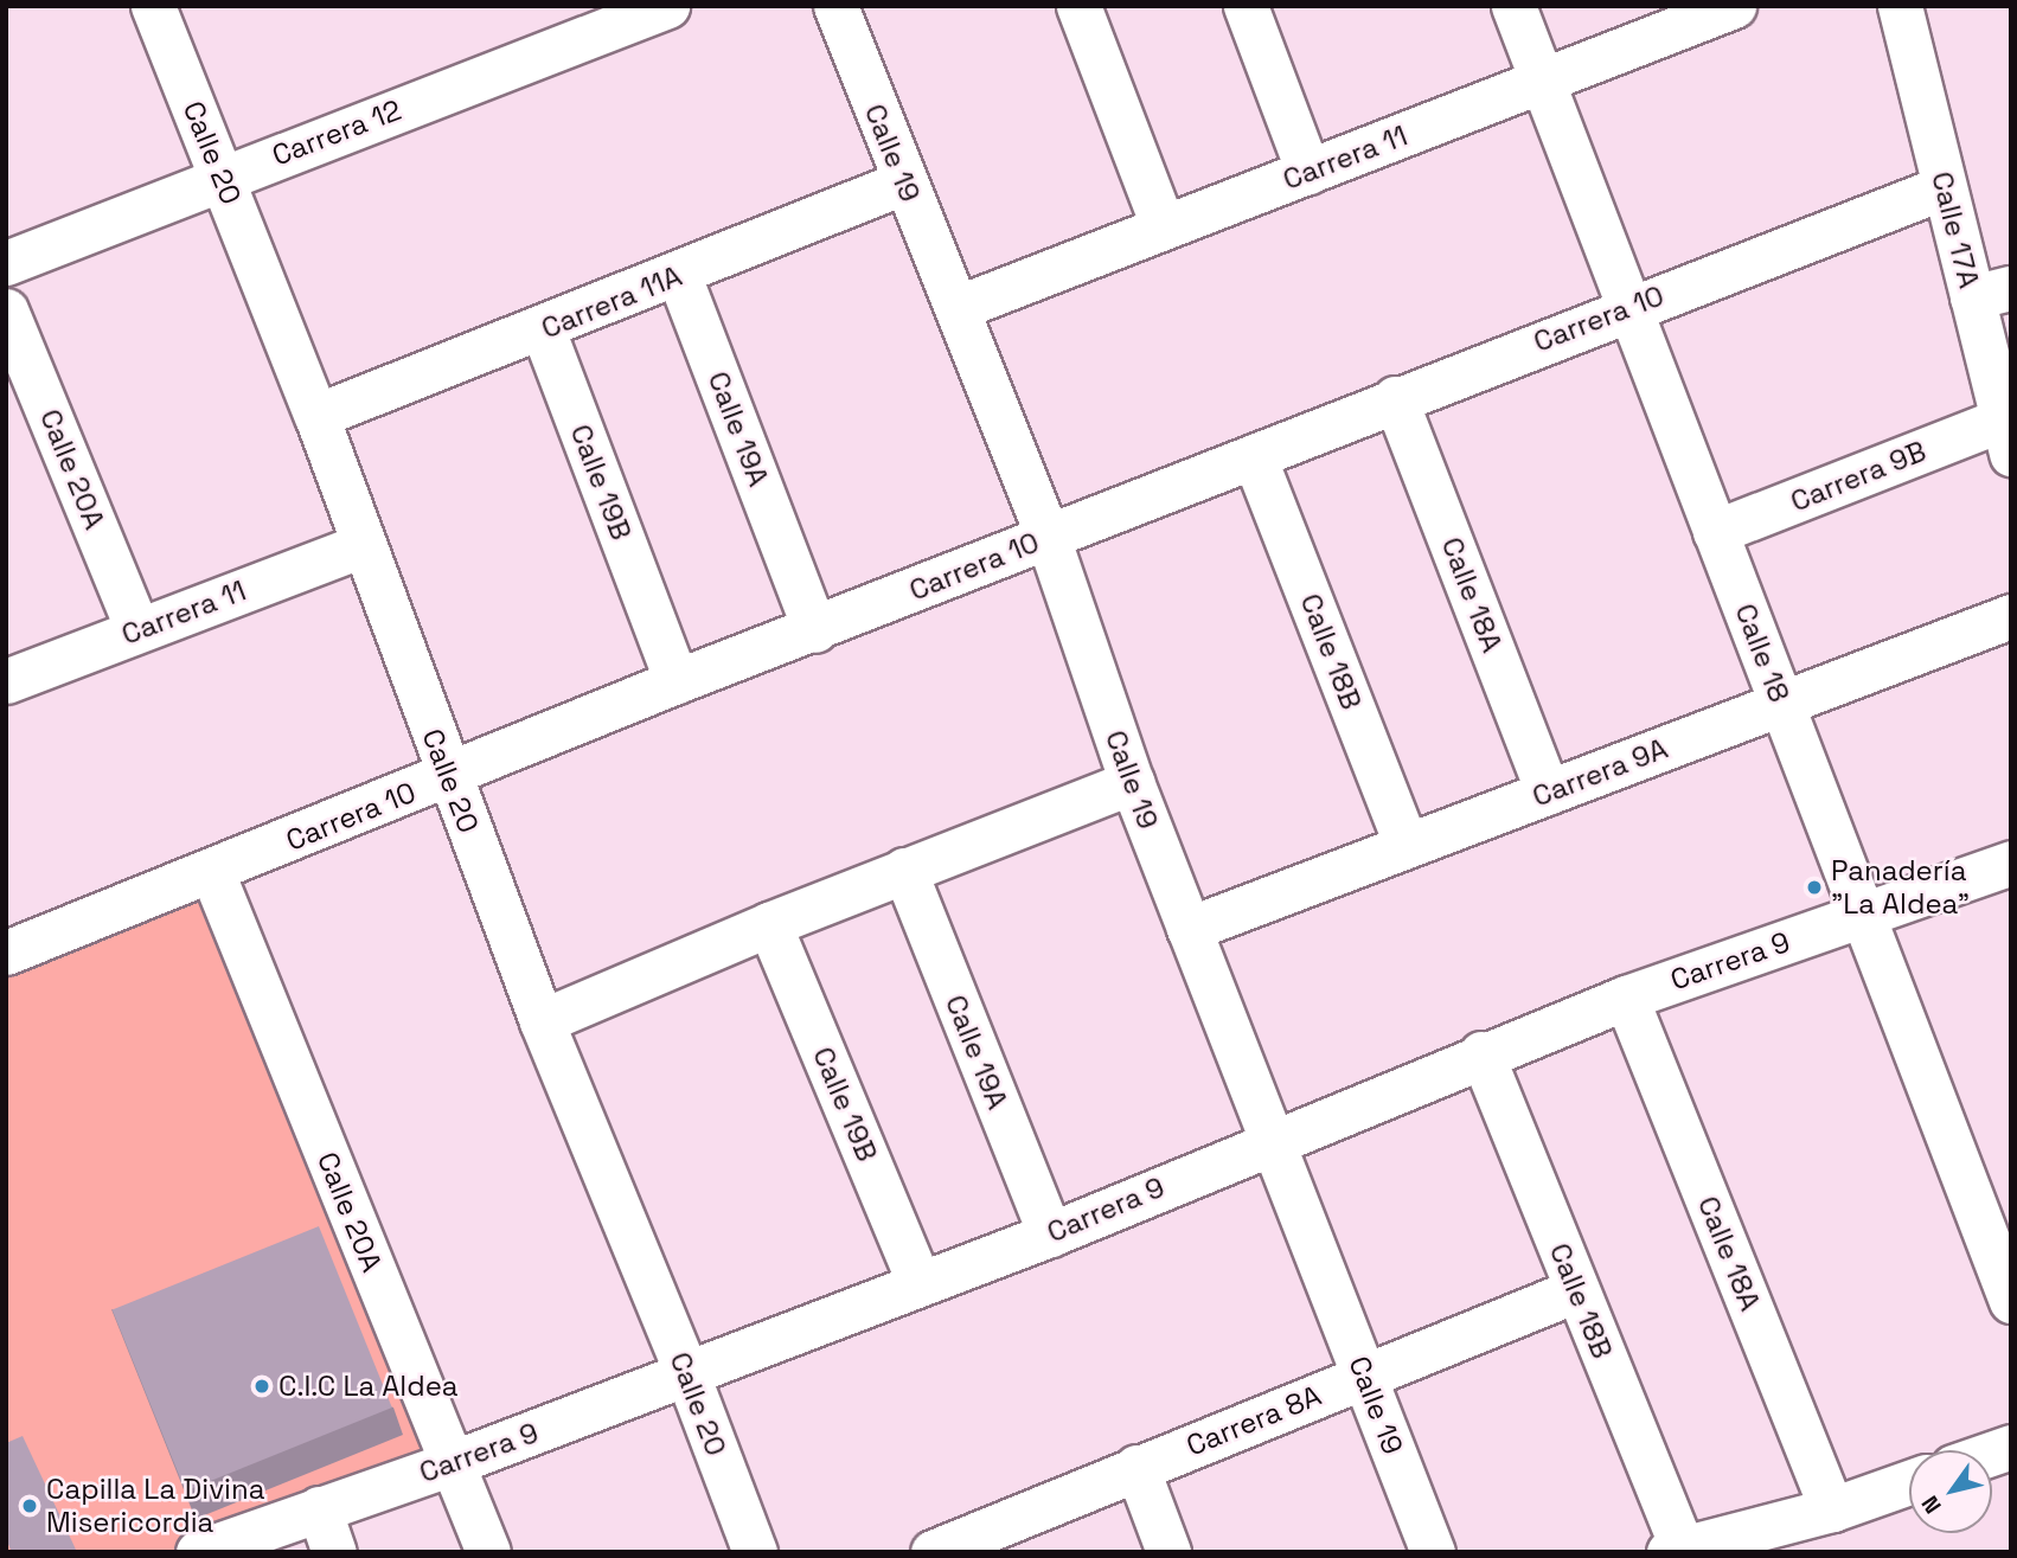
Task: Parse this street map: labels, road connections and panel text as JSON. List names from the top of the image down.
{
  "streets": {
    "street": [
      "Carrera 12",
      "Calle 20",
      "Calle 19",
      "Carrera 11",
      "Calle 17A",
      "Carrera 11A",
      "Carrera 10",
      "Calle 19A",
      "Calle 20A",
      "Carrera 9B",
      "Calle 19B",
      "Calle 18A",
      "Calle 18B",
      "Calle 18",
      "Carrera 9A",
      "Carrera 9",
      "Carrera 8A"
    ]
  },
  "crossings": [
    ["Carrera 12", "Calle 20"],
    ["Calle 20", "Carrera 11"],
    ["Calle 20", "Carrera 11A"],
    ["Calle 20", "Carrera 10"],
    ["Calle 20", "Carrera 9"],
    ["Calle 19", "Carrera 11"],
    ["Calle 19", "Carrera 11A"],
    ["Calle 19", "Carrera 10"],
    ["Calle 19", "Carrera 9A"],
    ["Calle 19", "Carrera 9"],
    ["Calle 19", "Carrera 8A"],
    ["Carrera 11", "Calle 20A"],
    ["Carrera 11", "Calle 18"],
    ["Calle 17A", "Carrera 10"],
    ["Calle 17A", "Carrera 9B"],
    ["Carrera 11A", "Calle 19A"],
    ["Carrera 11A", "Calle 19B"],
    ["Carrera 10", "Calle 19A"],
    ["Carrera 10", "Calle 20A"],
    ["Carrera 10", "Calle 19B"],
    ["Carrera 10", "Calle 18A"],
    ["Carrera 10", "Calle 18B"],
    ["Carrera 10", "Calle 18"],
    ["Calle 19A", "Carrera 9"],
    ["Calle 20A", "Carrera 9"],
    ["Carrera 9B", "Calle 18"],
    ["Calle 19B", "Carrera 9"],
    ["Calle 18A", "Carrera 9A"],
    ["Calle 18A", "Carrera 9"],
    ["Calle 18B", "Carrera 9A"],
    ["Calle 18B", "Carrera 9"],
    ["Calle 18B", "Carrera 8A"],
    ["Calle 18", "Carrera 9A"],
    ["Calle 18", "Carrera 9"]
  ],
  "places": ["Panadería \"La Aldea\"", "C.I.C La Aldea", "Capilla La Divina Misericordia"],
  "north": "bottom left"
}
